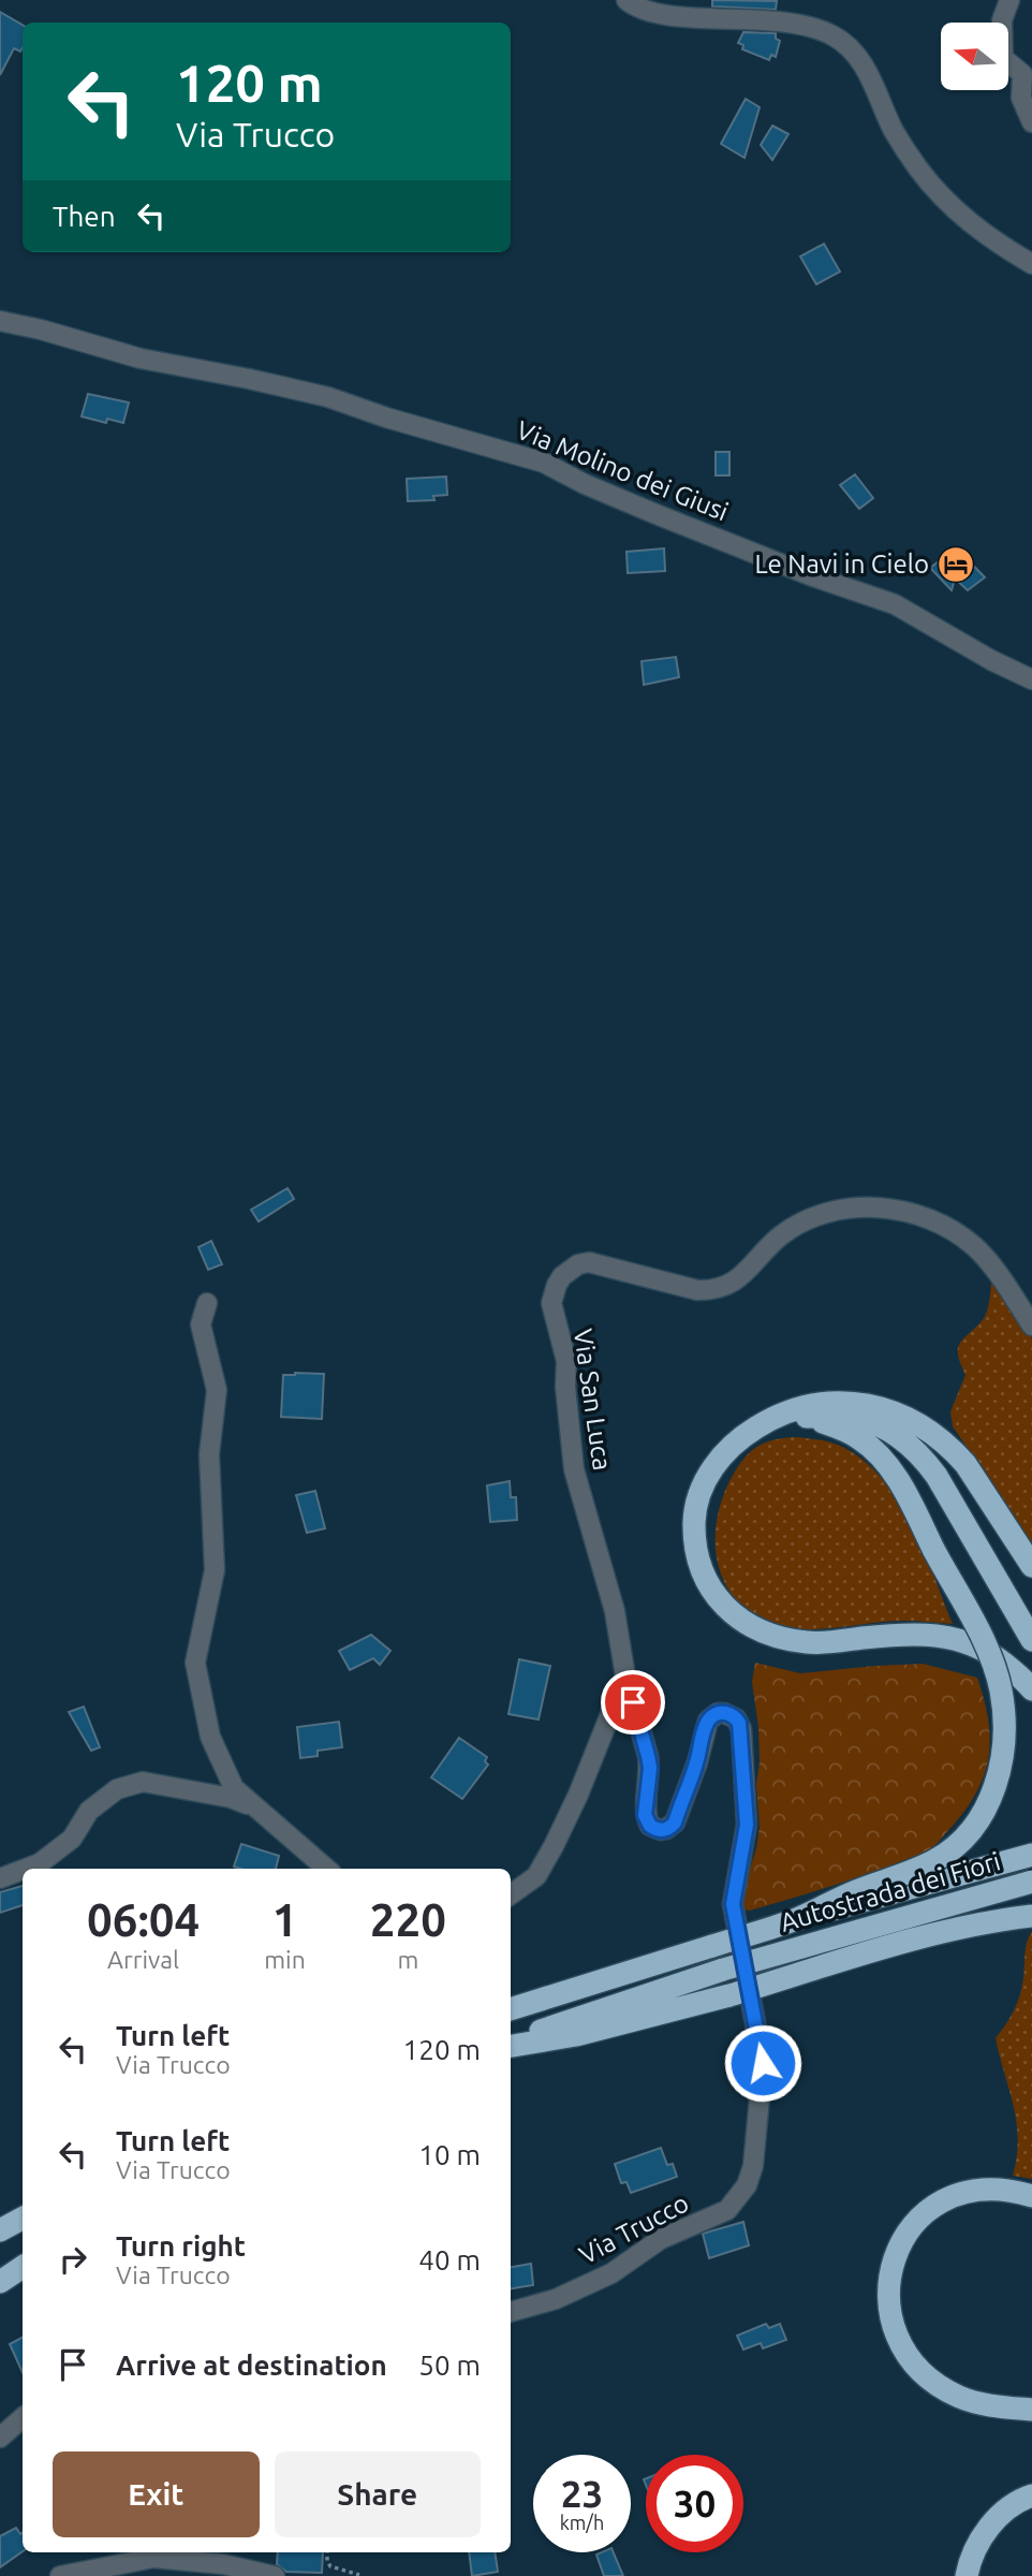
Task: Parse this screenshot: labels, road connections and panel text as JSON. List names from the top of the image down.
{
  "streets": {
    "highway": ["Autostrada dei Fiori"],
    "street": ["Via Molino dei Giusi", "Via San Luca", "Via Trucco"]
  },
  "crossings": [
    ["Via San Luca", "Via Trucco"]
  ],
  "places": {
    "hotel": ["Le Navi in Cielo"]
  },
  "north": "left",
  "page": {
    "turn": ["120 m", "Via Trucco"],
    "then": "Then",
    "eta": [
      "06:04",
      "Arrival",
      "1",
      "min",
      "220",
      "m"
    ],
    "list": [
      {
        "name": "Turn left",
        "note": "Via Trucco",
        "value": "120 m"
      },
      {
        "name": "Turn left",
        "note": "Via Trucco",
        "value": "10 m"
      },
      {
        "name": "Turn right",
        "note": "Via Trucco",
        "value": "40 m"
      },
      {
        "name": "Arrive at destination",
        "value": "50 m"
      }
    ],
    "buttons": ["Exit", "Share"],
    "speed": "23 km/h",
    "limit": "30"
  }
}
